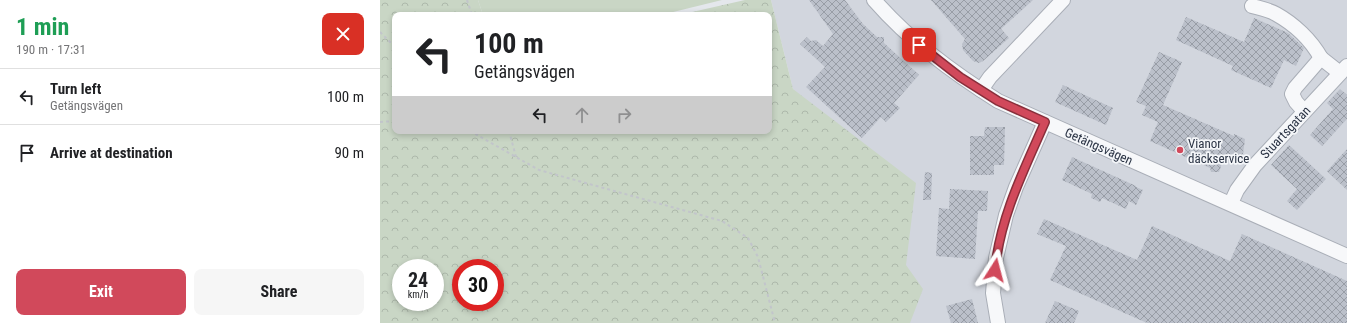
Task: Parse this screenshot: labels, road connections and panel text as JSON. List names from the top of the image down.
{
  "streets": {
    "street": ["Stuartsgatan", "Getängsvägen"]
  },
  "crossings": [
    ["Stuartsgatan", "Getängsvägen"]
  ],
  "places": ["Vianor däckservice"],
  "page": {
    "heading": ["1 min", "190 m · 17:31"],
    "turn": ["100 m", "Getängsvägen"],
    "list": [
      {
        "name": "Turn left",
        "note": "Getängsvägen",
        "value": "100 m"
      },
      {
        "name": "Arrive at destination",
        "value": "90 m"
      }
    ],
    "speed": "24 km/h",
    "limit": "30",
    "buttons": ["Exit", "Share"]
  }
}
